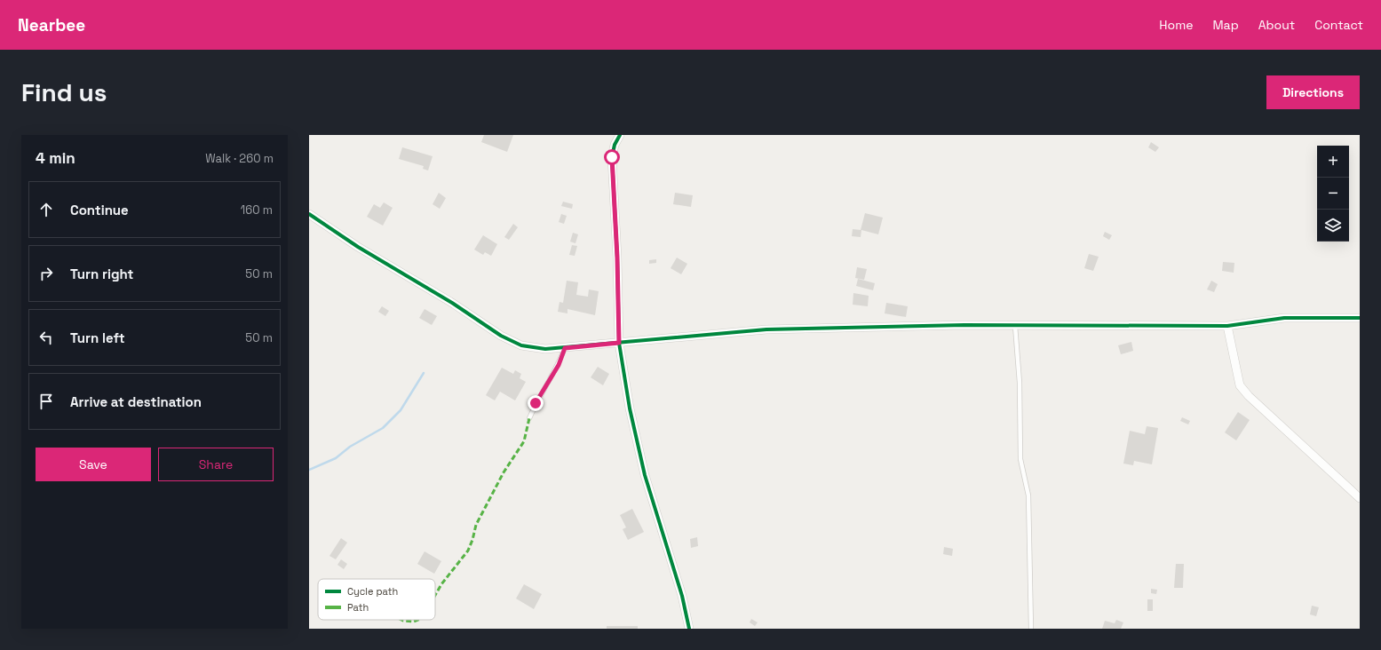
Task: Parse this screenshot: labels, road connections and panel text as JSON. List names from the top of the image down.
{
  "legend": ["Cycle path", "Path"],
  "page": {
    "header": "Nearbee",
    "nav": [
      "Home",
      "Map",
      "About",
      "Contact"
    ],
    "buttons": [
      "Directions",
      ["Save", "Share"]
    ],
    "title": "Find us",
    "heading": ["4 min", "Walk · 260 m"],
    "map_buttons": ["+", "−"],
    "list": [
      ["Continue", "160 m"],
      ["Turn right", "50 m"],
      ["Turn left", "50 m"],
      "Arrive at destination"
    ]
  }
}
